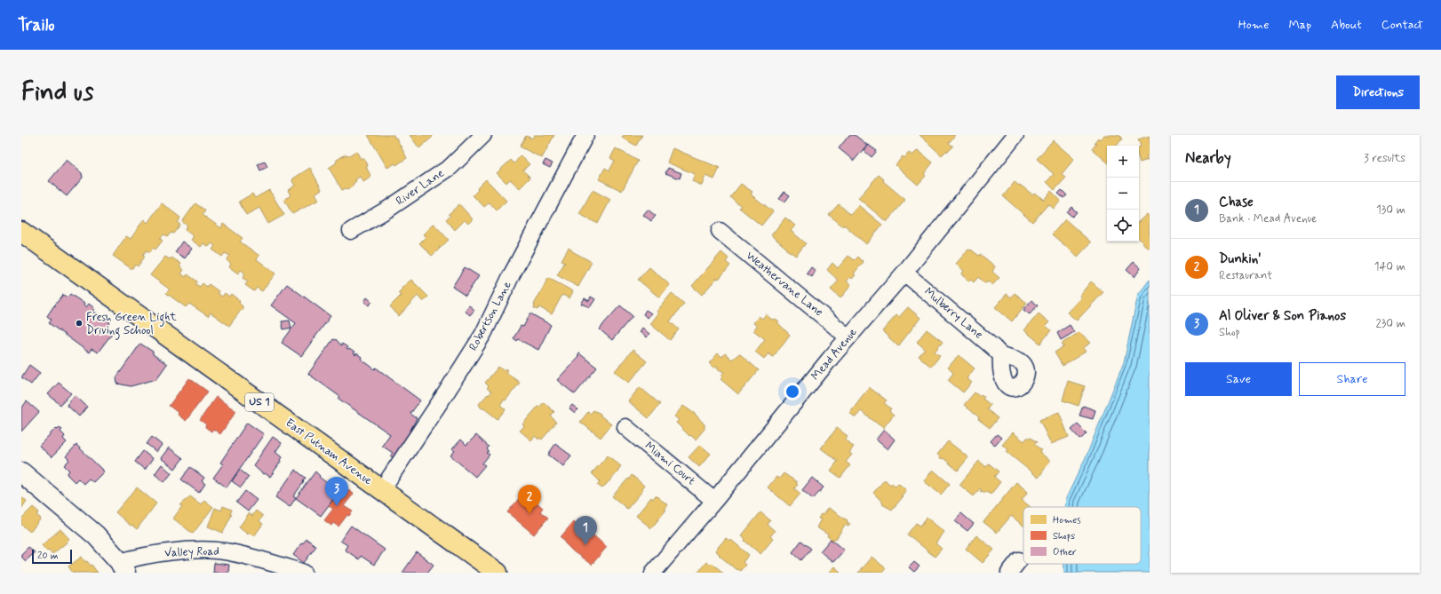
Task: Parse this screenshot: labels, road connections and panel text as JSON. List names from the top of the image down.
{
  "streets": {
    "main road": ["US 1", "East Putnam Avenue", "Valley Road"],
    "street": [
      "River Lane",
      "Weathervane Lane",
      "Mulberry Lane",
      "Robertson Lane",
      "Mead Avenue",
      "Miami Court"
    ]
  },
  "crossings": [
    ["Weathervane Lane", "Mead Avenue"],
    ["Mulberry Lane", "Mead Avenue"],
    ["Robertson Lane", "East Putnam Avenue"],
    ["Mead Avenue", "Miami Court"]
  ],
  "places": ["Fresh Green Light Driving School"],
  "legend": ["Homes", "Shops", "Other"],
  "scale_bar": "20 m",
  "page": {
    "header": "Trailo",
    "nav": [
      "Home",
      "Map",
      "About",
      "Contact"
    ],
    "buttons": [
      "Directions",
      ["Save", "Share"]
    ],
    "title": "Find us",
    "heading": ["Nearby", "3 results"],
    "map_buttons": ["+", "−"],
    "list": [
      {
        "mark": "1",
        "name": "Chase",
        "note": "Bank · Mead Avenue",
        "value": "130 m"
      },
      {
        "mark": "2",
        "name": "Dunkin'",
        "note": "Restaurant",
        "value": "140 m"
      },
      {
        "mark": "3",
        "name": "Al Oliver & Son Pianos",
        "note": "Shop",
        "value": "230 m"
      }
    ],
    "pins": ["3", "2", "1"],
    "scale": "20 m"
  }
}
